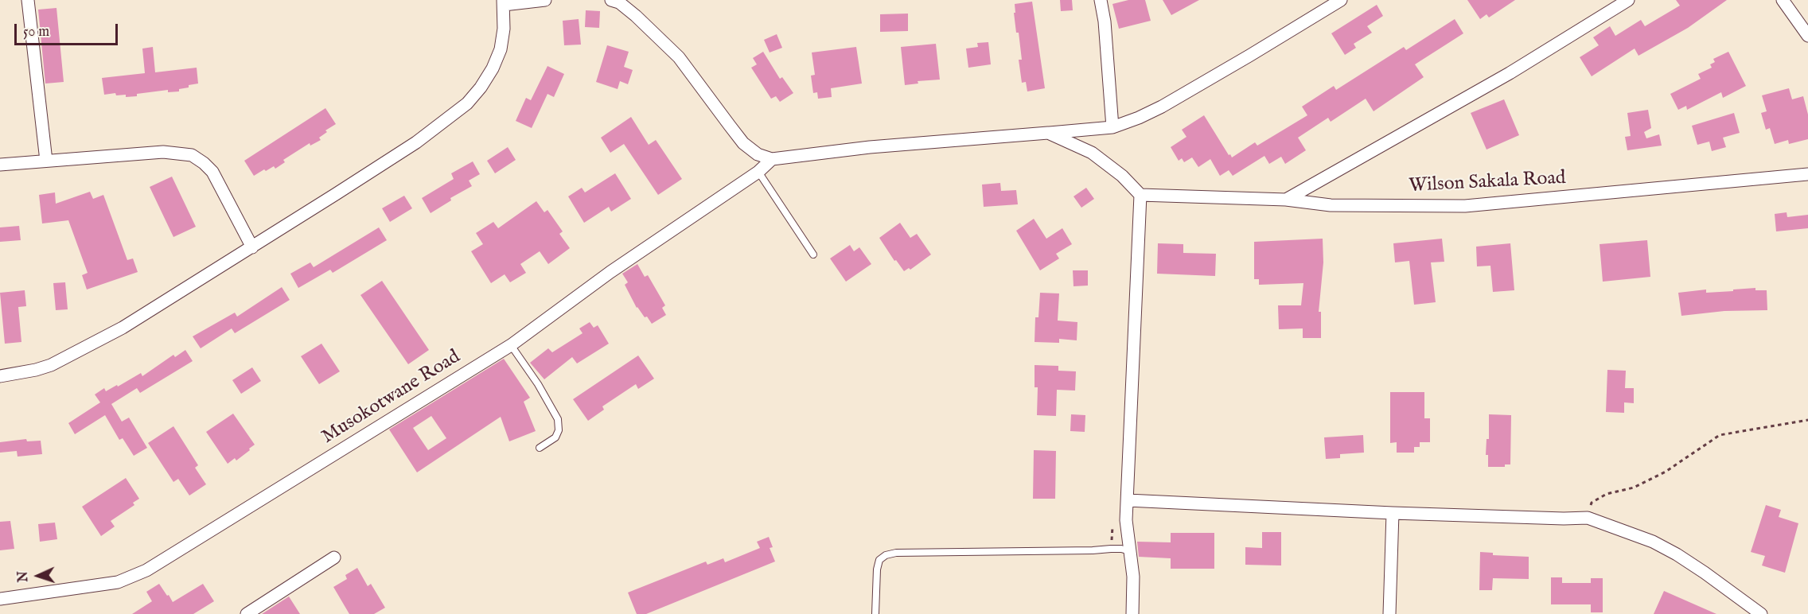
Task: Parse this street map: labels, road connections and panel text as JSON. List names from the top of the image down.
{
  "streets": {
    "street": ["Wilson Sakala Road", "Musokotwane Road"]
  },
  "scale_bar": "50 m",
  "north": "left"
}
